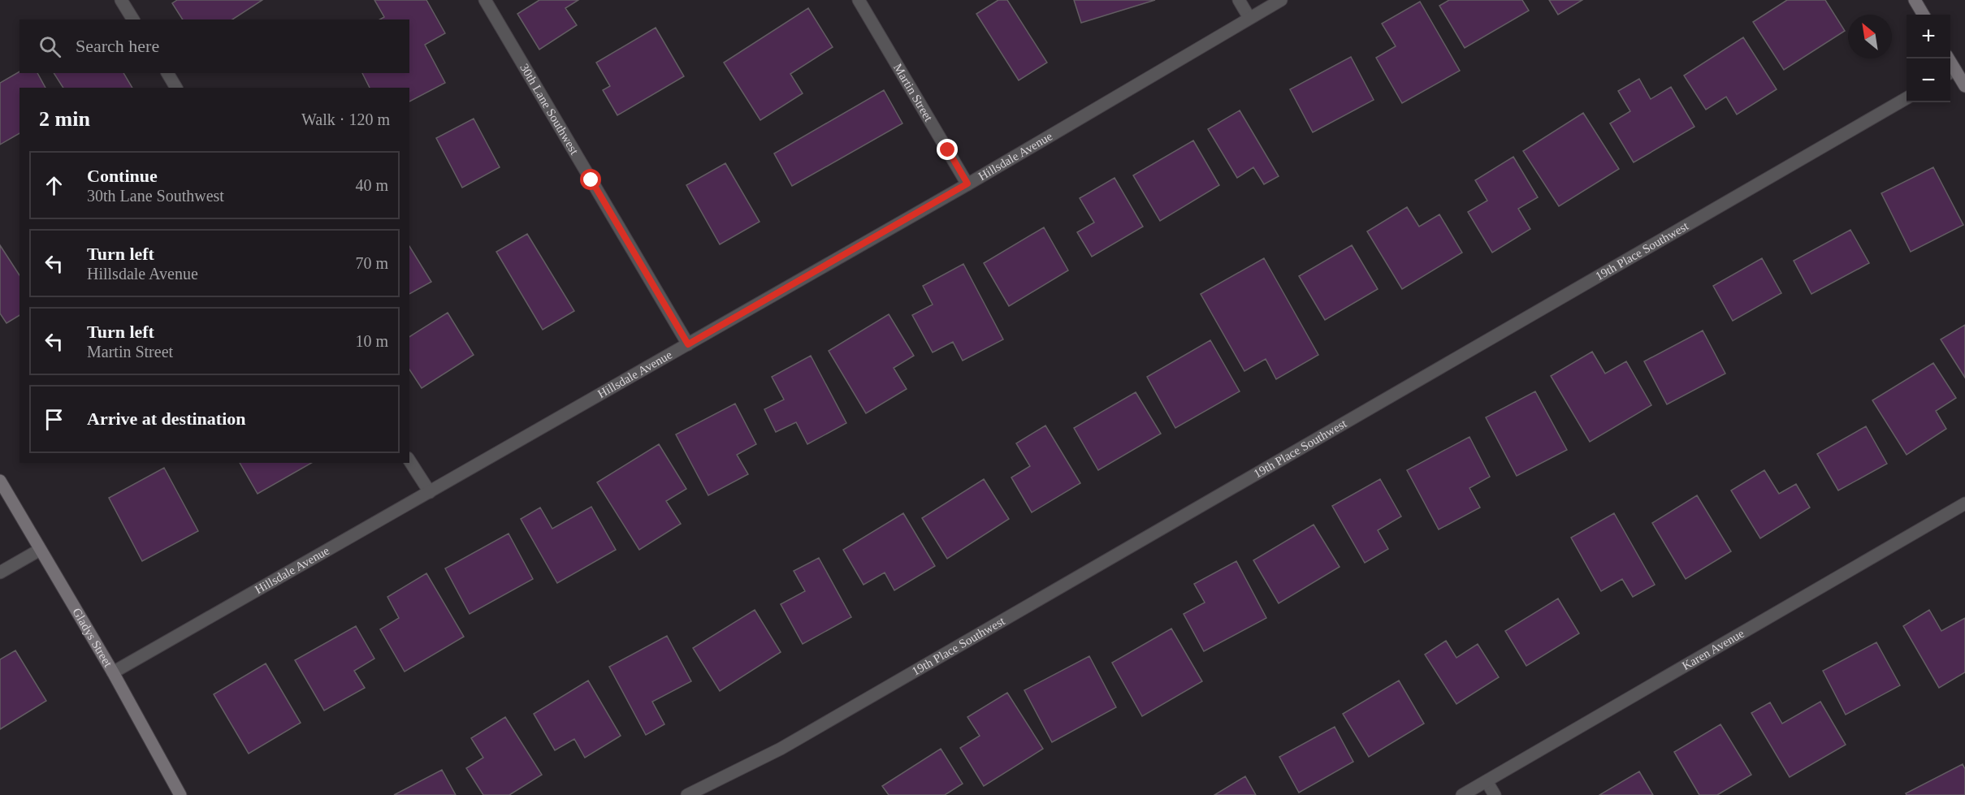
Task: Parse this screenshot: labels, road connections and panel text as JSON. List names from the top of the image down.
{
  "streets": {
    "street": [
      "Martin Street",
      "30th Lane Southwest",
      "Hillsdale Avenue",
      "19th Place Southwest",
      "Gladys Street",
      "Karen Avenue"
    ]
  },
  "crossings": [
    ["Martin Street", "Hillsdale Avenue"],
    ["30th Lane Southwest", "Hillsdale Avenue"],
    ["Hillsdale Avenue", "Gladys Street"]
  ],
  "north": "top left",
  "page": {
    "map_buttons": ["+", "−"],
    "search": "Search here",
    "heading": ["2 min", "Walk · 120 m"],
    "list": [
      ["Continue", "30th Lane Southwest", "40 m"],
      ["Turn left", "Hillsdale Avenue", "70 m"],
      ["Turn left", "Martin Street", "10 m"],
      "Arrive at destination"
    ]
  }
}
